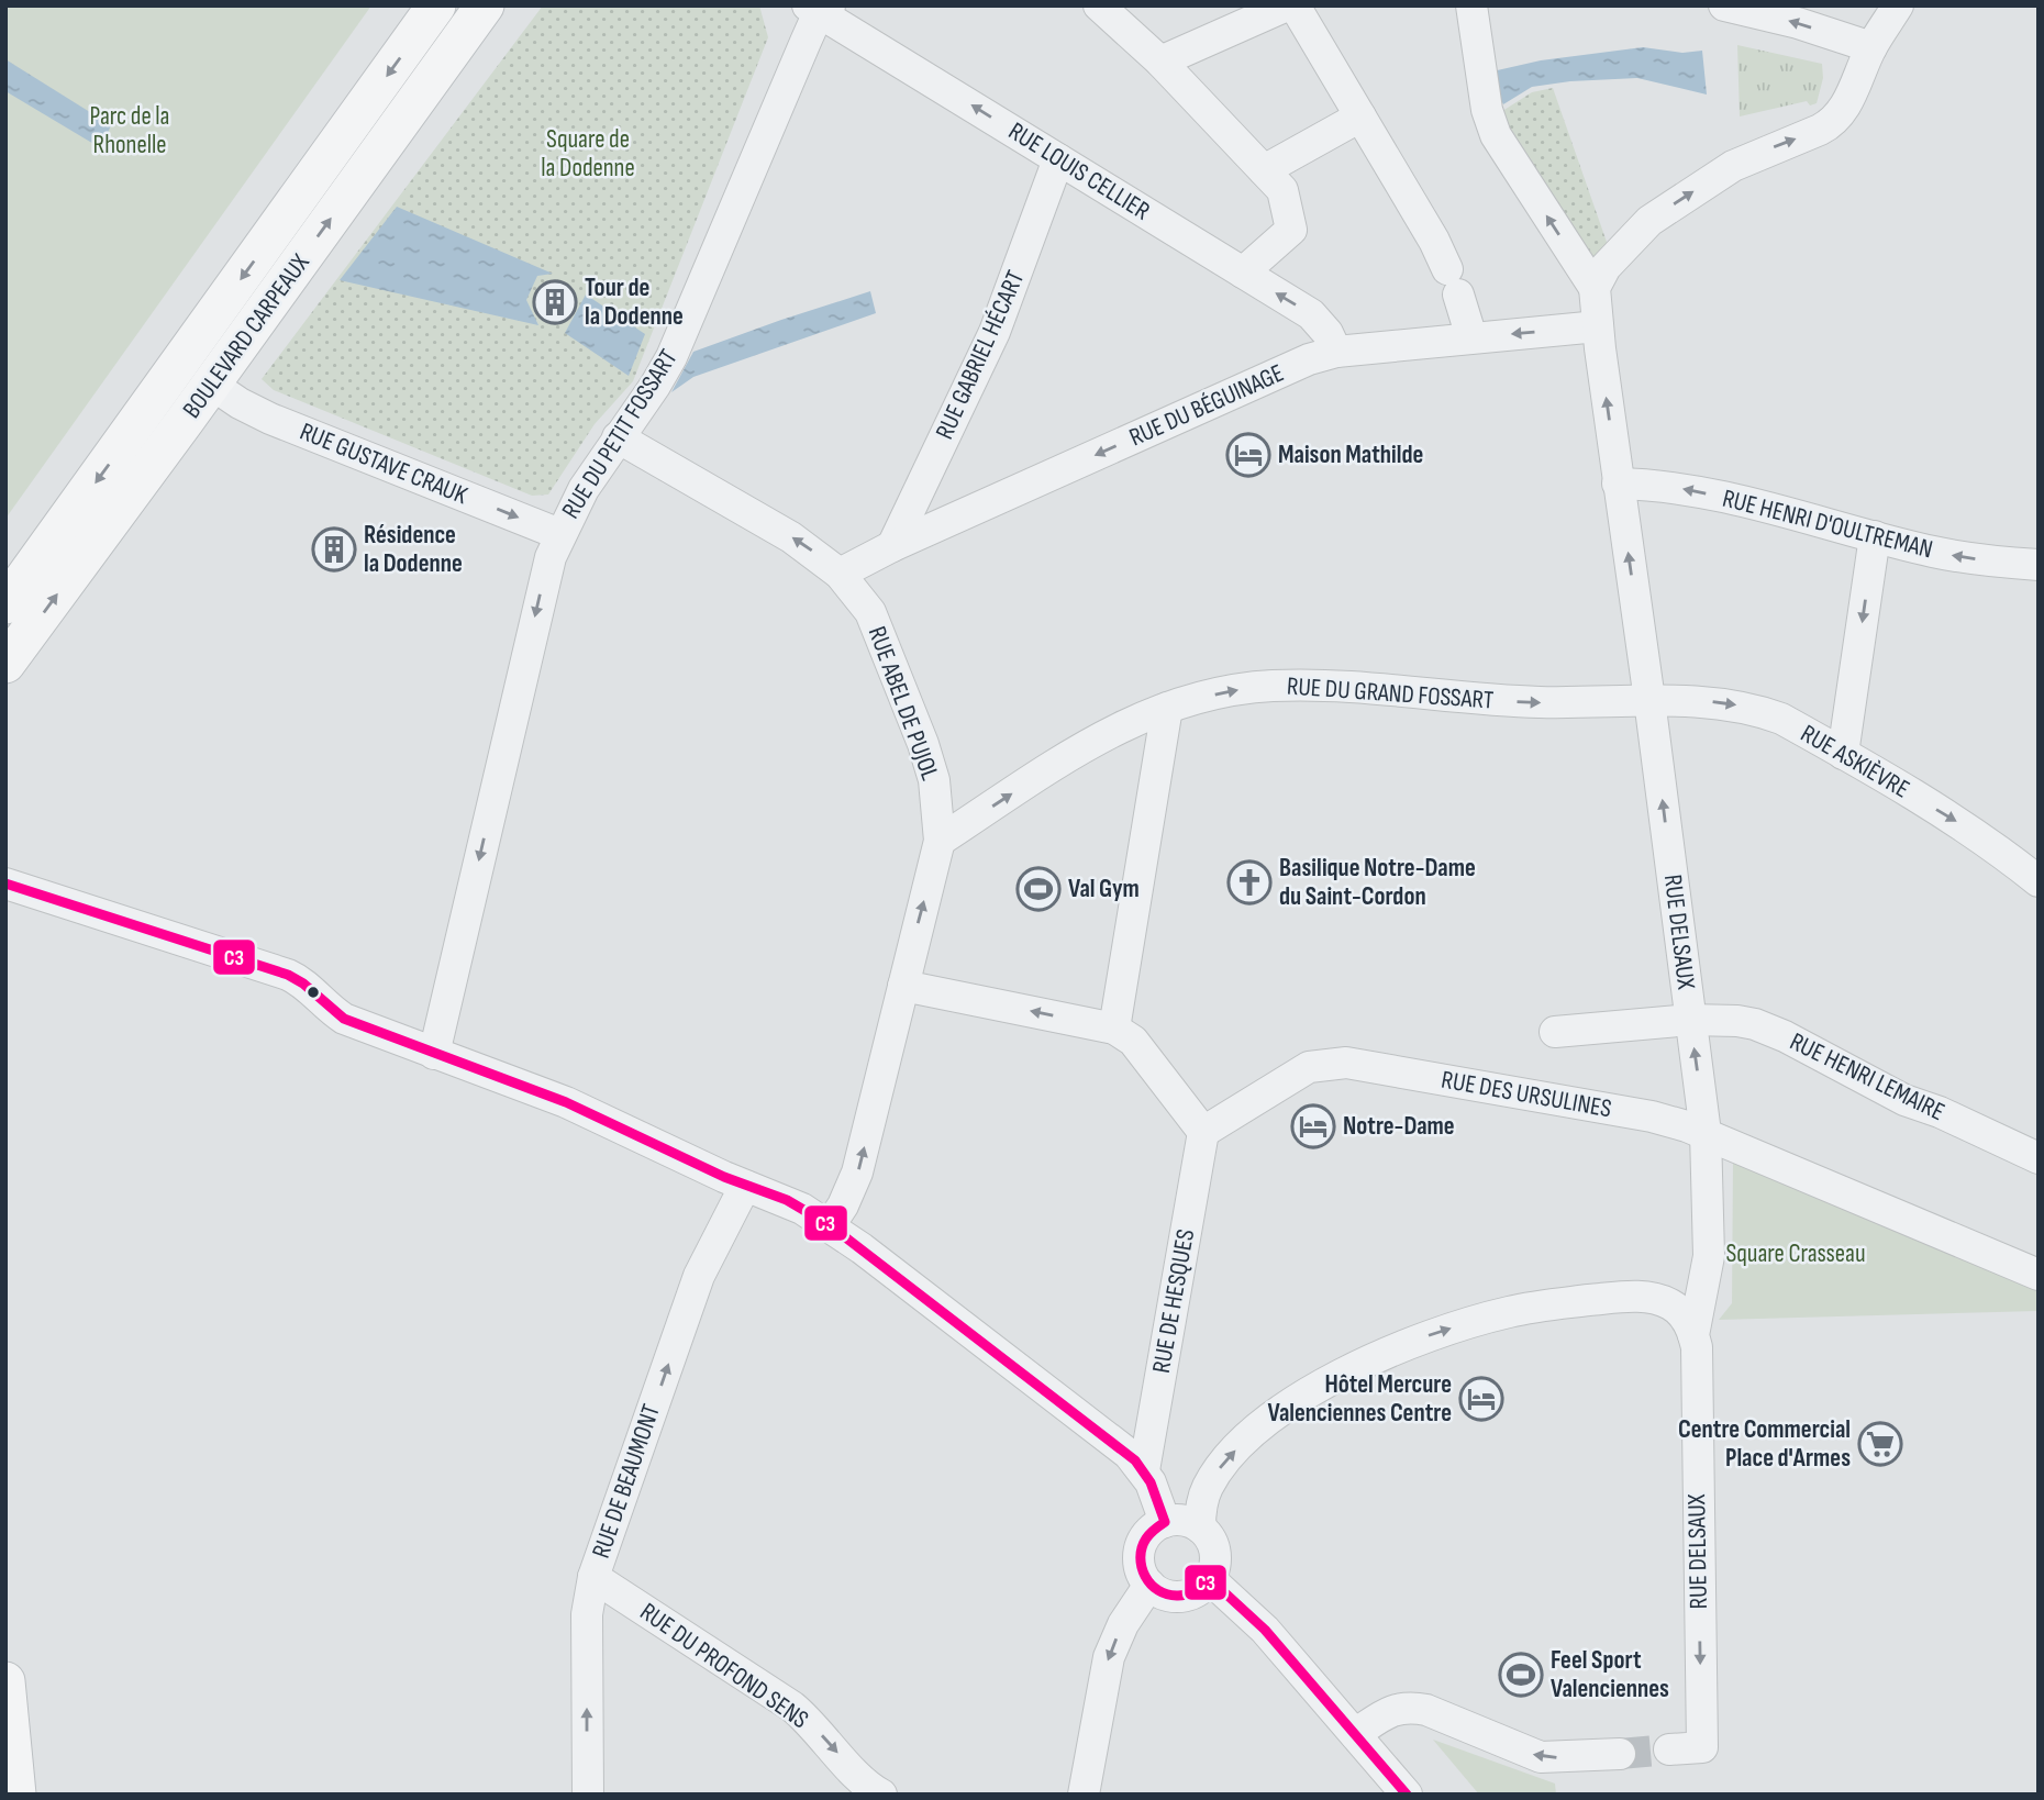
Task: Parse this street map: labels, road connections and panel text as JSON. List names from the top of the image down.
{
  "streets": {
    "main road": ["BOULEVARD CARPEAUX"],
    "street": [
      "RUE LOUIS CELLIER",
      "RUE GABRIEL HÉCART",
      "RUE DU BÉGUINAGE",
      "RUE DU PETIT FOSSART",
      "RUE GUSTAVE CRAUK",
      "RUE HENRI D'OULTREMAN",
      "RUE DU GRAND FOSSART",
      "RUE ABEL DE PUJOL",
      "RUE ASKIÈVRE",
      "RUE DELSAUX",
      "RUE HENRI LEMAIRE",
      "RUE DES URSULINES",
      "RUE DE HESQUES",
      "RUE DE BEAUMONT",
      "RUE DU PROFOND SENS"
    ]
  },
  "crossings": [
    ["RUE LOUIS CELLIER", "RUE GABRIEL HÉCART"],
    ["RUE LOUIS CELLIER", "RUE DU BÉGUINAGE"],
    ["RUE LOUIS CELLIER", "RUE DU PETIT FOSSART"],
    ["BOULEVARD CARPEAUX", "RUE GUSTAVE CRAUK"],
    ["RUE GABRIEL HÉCART", "RUE DU BÉGUINAGE"],
    ["RUE DU BÉGUINAGE", "RUE ABEL DE PUJOL"],
    ["RUE DU BÉGUINAGE", "RUE DELSAUX"],
    ["RUE DU PETIT FOSSART", "RUE GUSTAVE CRAUK"],
    ["RUE DU PETIT FOSSART", "RUE ABEL DE PUJOL"],
    ["RUE HENRI D'OULTREMAN", "RUE DELSAUX"],
    ["RUE DU GRAND FOSSART", "RUE ABEL DE PUJOL"],
    ["RUE DU GRAND FOSSART", "RUE ASKIÈVRE"],
    ["RUE DU GRAND FOSSART", "RUE DELSAUX"],
    ["RUE ASKIÈVRE", "RUE DELSAUX"],
    ["RUE DELSAUX", "RUE HENRI LEMAIRE"],
    ["RUE DELSAUX", "RUE DES URSULINES"],
    ["RUE DES URSULINES", "RUE DE HESQUES"],
    ["RUE DE BEAUMONT", "RUE DU PROFOND SENS"]
  ],
  "one_way": [
    "RUE LOUIS CELLIER",
    "RUE DU BÉGUINAGE",
    "RUE DU PETIT FOSSART",
    "RUE GUSTAVE CRAUK",
    "RUE HENRI D'OULTREMAN",
    "RUE DU GRAND FOSSART",
    "RUE ABEL DE PUJOL",
    "RUE ASKIÈVRE",
    "RUE DE BEAUMONT",
    "RUE DU PROFOND SENS"
  ],
  "parks": ["Parc de la Rhonelle", "Square de la Dodenne", "Square Crasseau"],
  "places": {
    "building": ["Tour de la Dodenne", "Résidence la Dodenne"],
    "hotel": ["Maison Mathilde", "Notre-Dame", "Hôtel Mercure Valenciennes Centre"],
    "church": ["Basilique Notre-Dame du Saint-Cordon"],
    "sports": ["Val Gym", "Feel Sport Valenciennes"],
    "supermarket": ["Centre Commercial Place d'Armes"]
  },
  "lines": ["transit line C3"]
}
